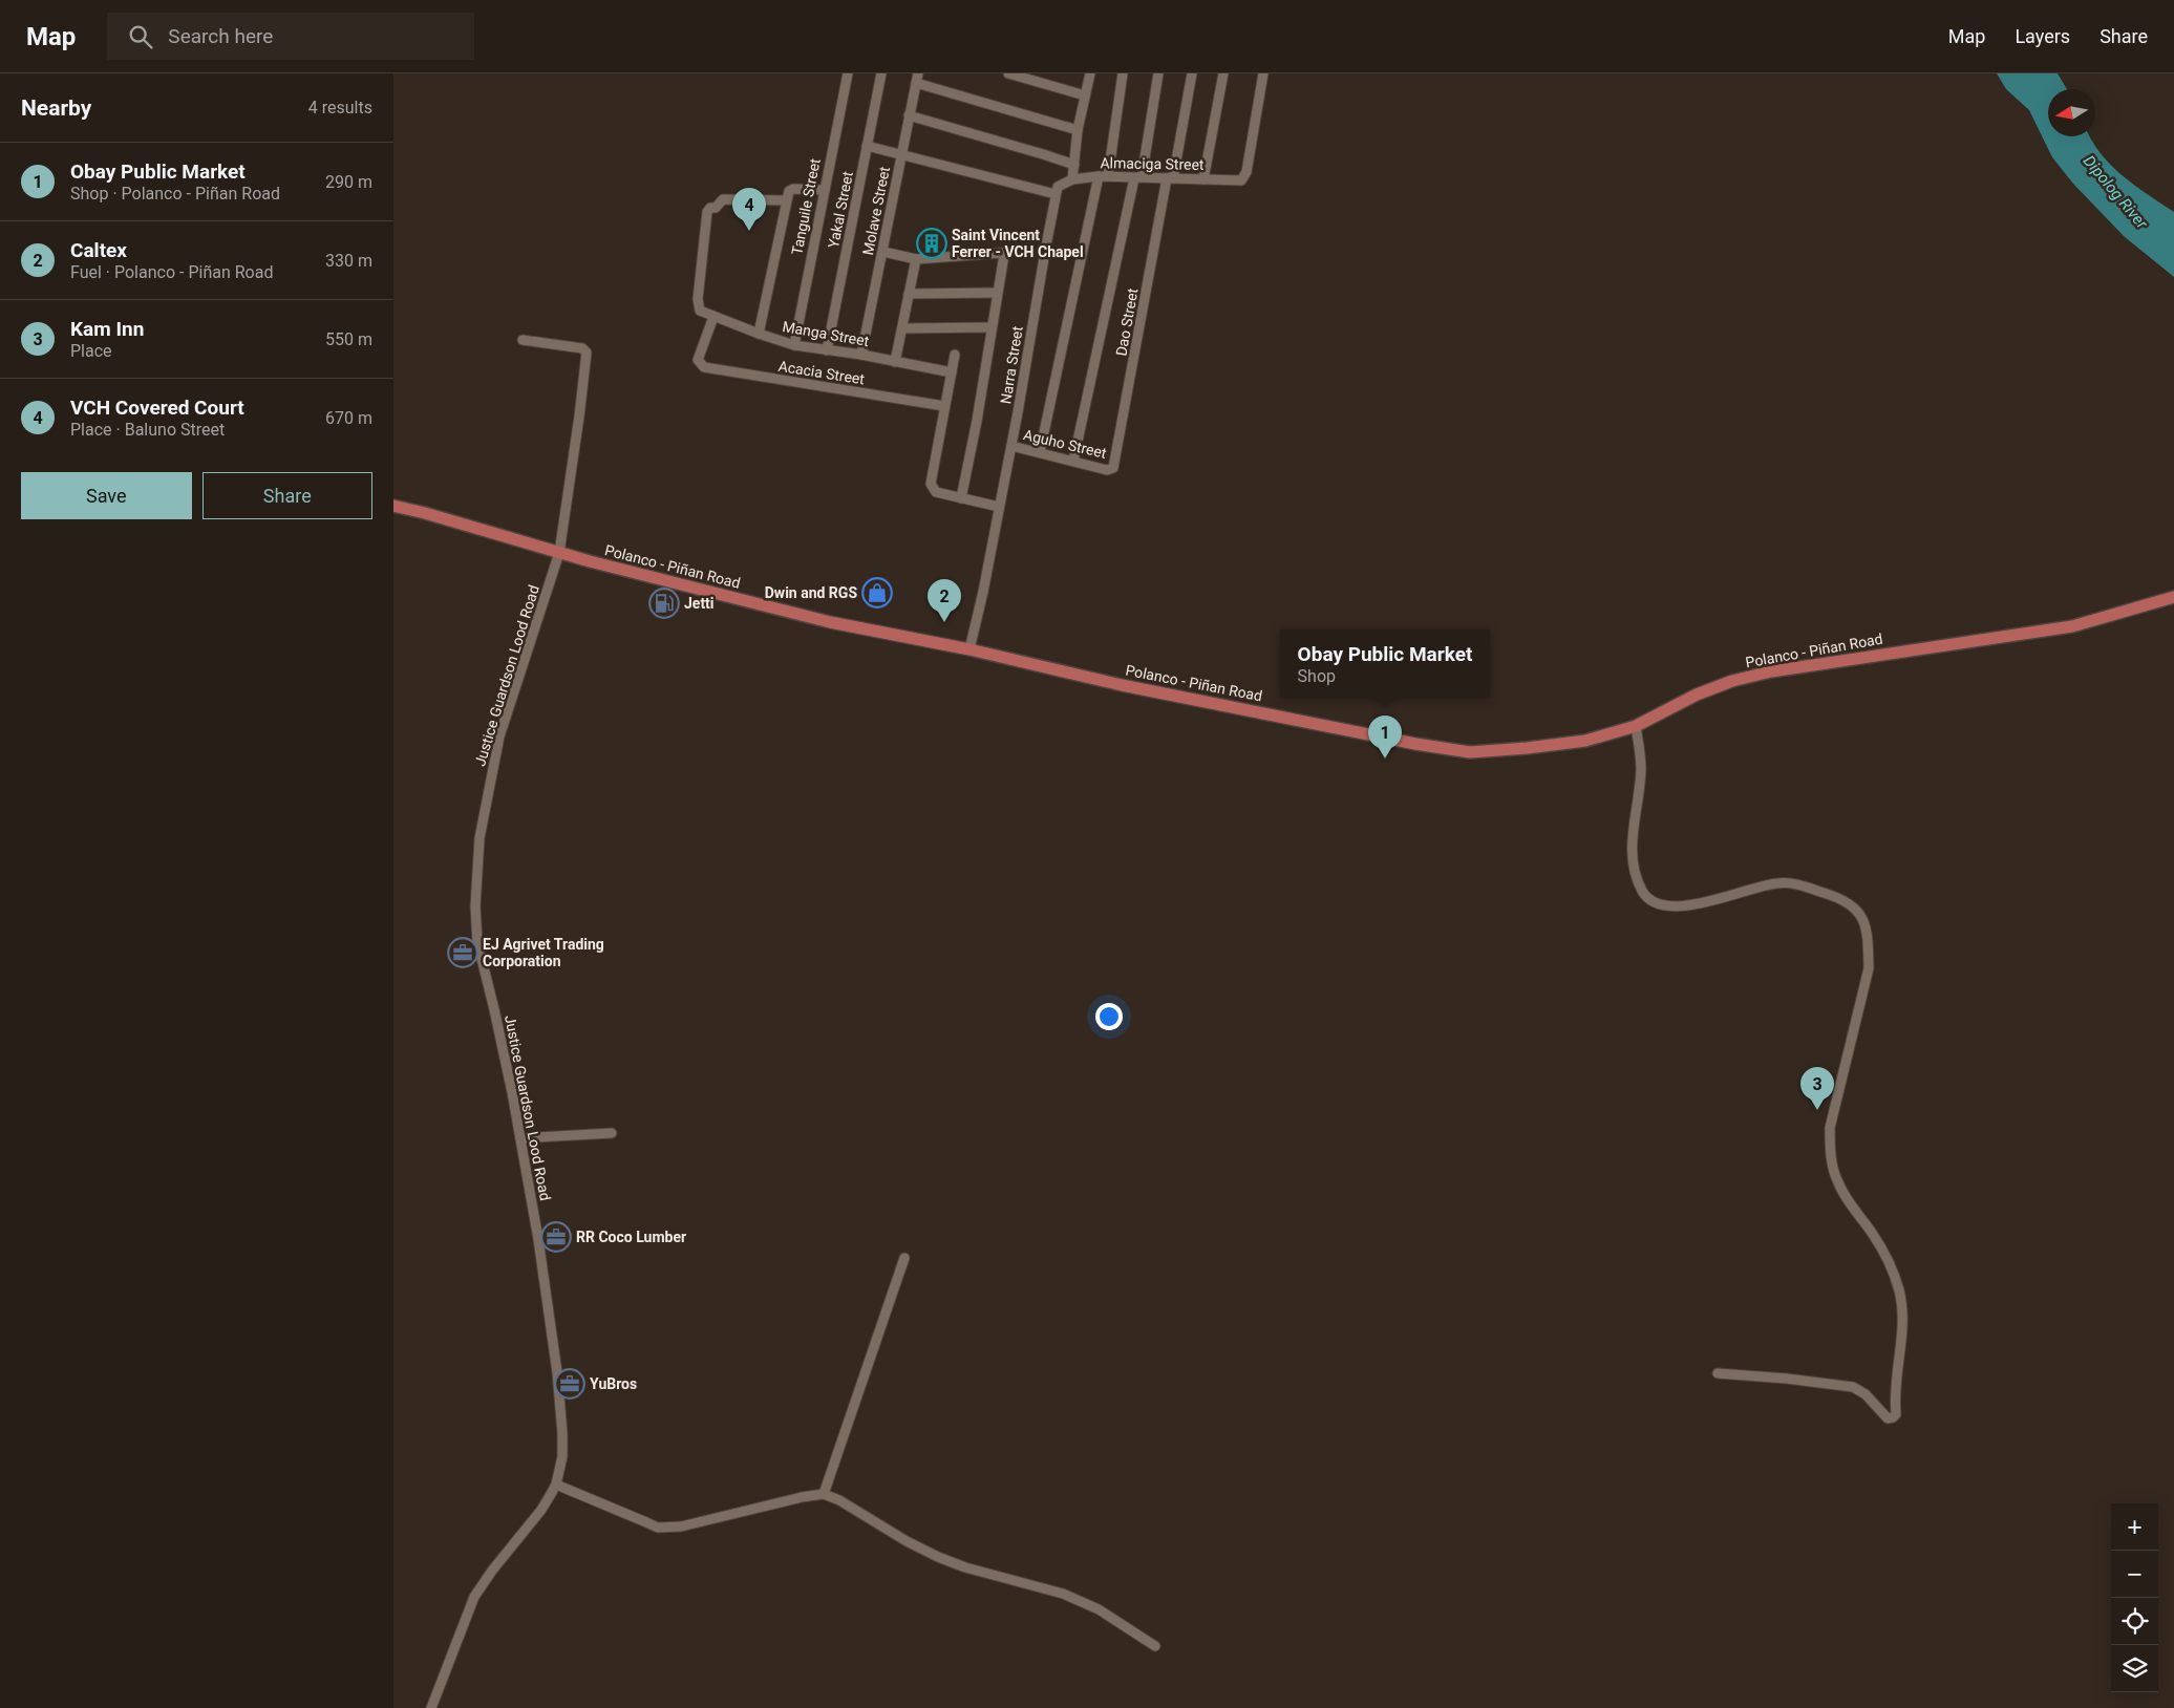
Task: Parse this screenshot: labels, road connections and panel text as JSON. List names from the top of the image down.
{
  "streets": {
    "main road": ["Polanco - Piñan Road"],
    "street": [
      "Almaciga Street",
      "Tanguile Street",
      "Yakal Street",
      "Molave Street",
      "Dao Street",
      "Manga Street",
      "Narra Street",
      "Acacia Street",
      "Aguho Street",
      "Justice Guardson Lood Road"
    ]
  },
  "crossings": [
    ["Almaciga Street", "Dao Street"],
    ["Almaciga Street", "Narra Street"],
    ["Tanguile Street", "Manga Street"],
    ["Yakal Street", "Manga Street"],
    ["Molave Street", "Manga Street"],
    ["Dao Street", "Aguho Street"],
    ["Manga Street", "Acacia Street"],
    ["Narra Street", "Aguho Street"],
    ["Narra Street", "Polanco - Piñan Road"],
    ["Polanco - Piñan Road", "Justice Guardson Lood Road"]
  ],
  "water": ["Dipolog River"],
  "places": {
    "building": ["Saint Vincent Ferrer - VCH Chapel"],
    "shop": ["Dwin and RGS"],
    "fuel station": ["Jetti"],
    "office": ["EJ Agrivet Trading Corporation", "RR Coco Lumber", "YuBros"]
  },
  "north": "left",
  "page": {
    "header": "Map",
    "search": "Search here",
    "nav": ["Map", "Layers", "Share"],
    "heading": ["Nearby", "4 results"],
    "list": [
      {
        "mark": "1",
        "name": "Obay Public Market",
        "note": "Shop · Polanco - Piñan Road",
        "value": "290 m"
      },
      {
        "mark": "2",
        "name": "Caltex",
        "note": "Fuel · Polanco - Piñan Road",
        "value": "330 m"
      },
      {
        "mark": "3",
        "name": "Kam Inn",
        "note": "Place",
        "value": "550 m"
      },
      {
        "mark": "4",
        "name": "VCH Covered Court",
        "note": "Place · Baluno Street",
        "value": "670 m"
      }
    ],
    "pins": [
      "4",
      "2",
      "1",
      "3"
    ],
    "buttons": ["Save", "Share"],
    "popup": ["Obay Public Market", "Shop"],
    "map_buttons": ["+", "−"]
  }
}
